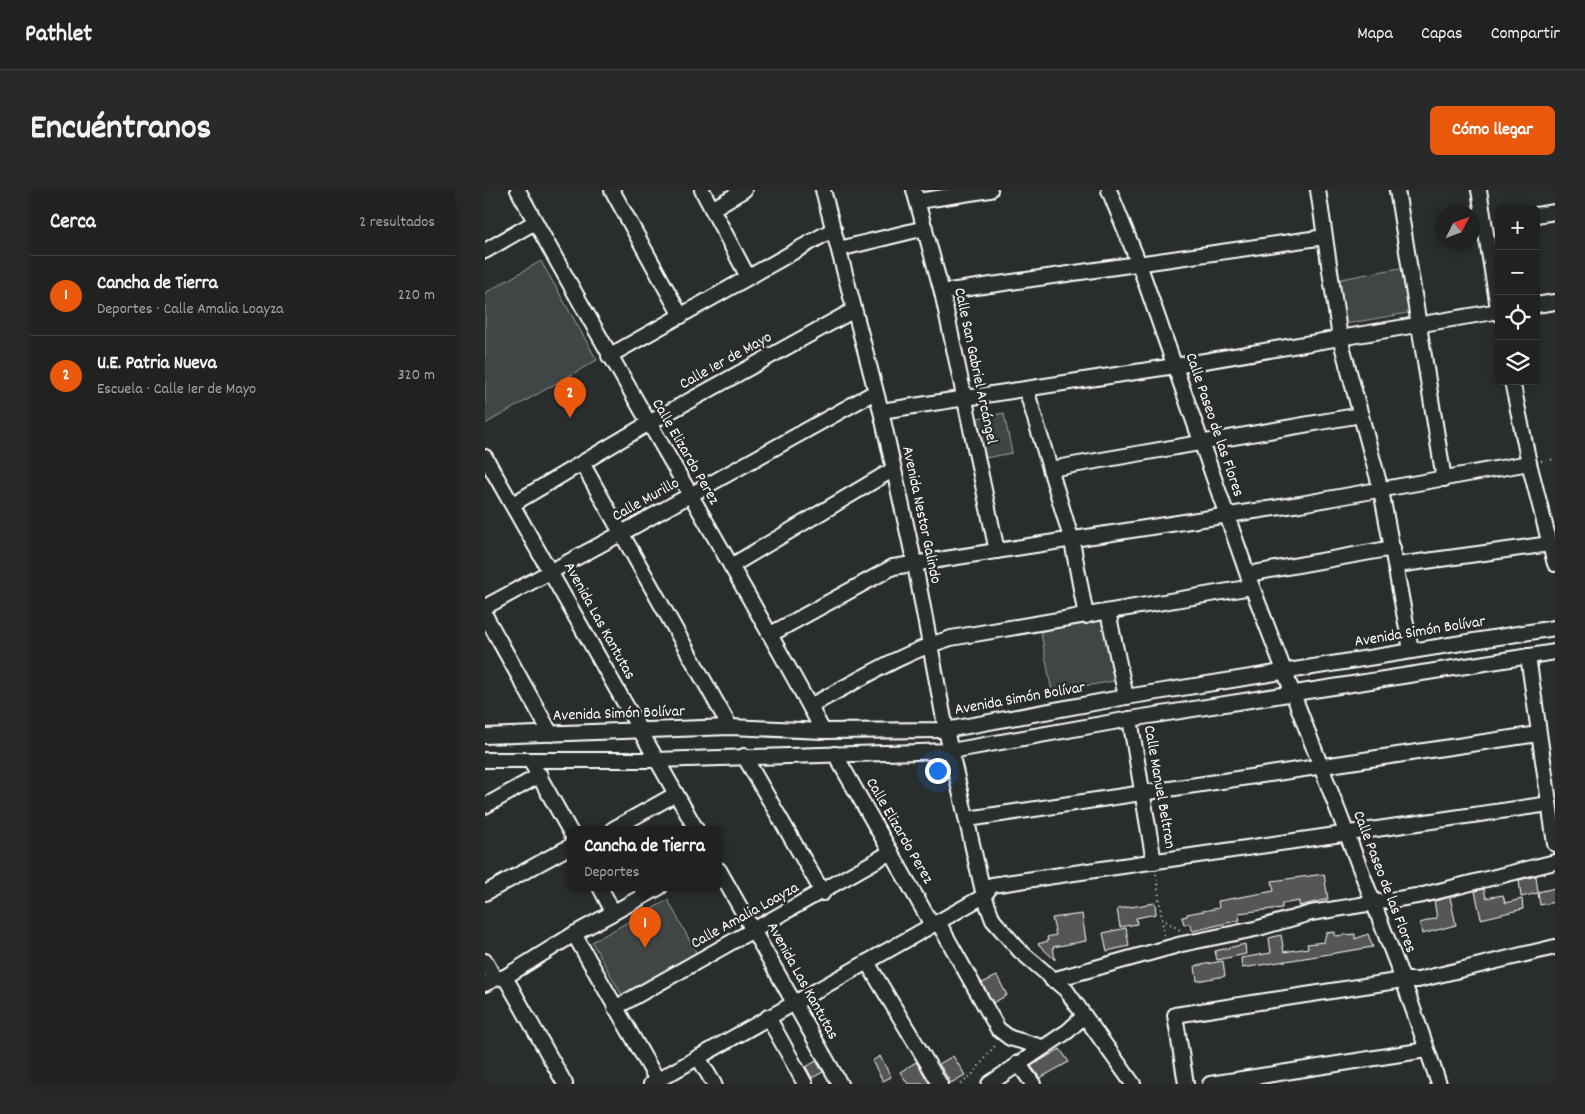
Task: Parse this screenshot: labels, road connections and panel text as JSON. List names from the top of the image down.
{
  "streets": {
    "street": [
      "Calle 1er de Mayo",
      "Calle San Gabriel Arcángel",
      "Calle Paseo de las Flores",
      "Calle Elizardo Perez",
      "Calle Murillo",
      "Avenida Nestor Galindo",
      "Avenida Las Kantutas",
      "Avenida Simón Bolívar",
      "Calle Manuel Beltran",
      "Calle Amalia Loayza"
    ]
  },
  "crossings": [
    ["Calle 1er de Mayo", "Calle Elizardo Perez"],
    ["Calle 1er de Mayo", "Avenida Nestor Galindo"],
    ["Calle 1er de Mayo", "Avenida Las Kantutas"],
    ["Calle Paseo de las Flores", "Avenida Simón Bolívar"],
    ["Calle Elizardo Perez", "Calle Murillo"],
    ["Calle Elizardo Perez", "Avenida Simón Bolívar"],
    ["Calle Elizardo Perez", "Calle Amalia Loayza"],
    ["Calle Murillo", "Avenida Nestor Galindo"],
    ["Calle Murillo", "Avenida Las Kantutas"],
    ["Avenida Nestor Galindo", "Avenida Simón Bolívar"],
    ["Avenida Las Kantutas", "Avenida Simón Bolívar"],
    ["Avenida Las Kantutas", "Calle Amalia Loayza"]
  ],
  "north": "top right",
  "page": {
    "header": "Pathlet",
    "nav": ["Mapa", "Capas", "Compartir"],
    "title": "Encuéntranos",
    "buttons": "Cómo llegar",
    "heading": ["Cerca", "2 resultados"],
    "map_buttons": ["+", "−"],
    "list": [
      {
        "mark": "1",
        "name": "Cancha de Tierra",
        "note": "Deportes · Calle Amalia Loayza",
        "value": "220 m"
      },
      {
        "mark": "2",
        "name": "U.E. Patria Nueva",
        "note": "Escuela · Calle 1er de Mayo",
        "value": "320 m"
      }
    ],
    "pins": ["2", "1"],
    "popup": ["Cancha de Tierra", "Deportes"]
  }
}
